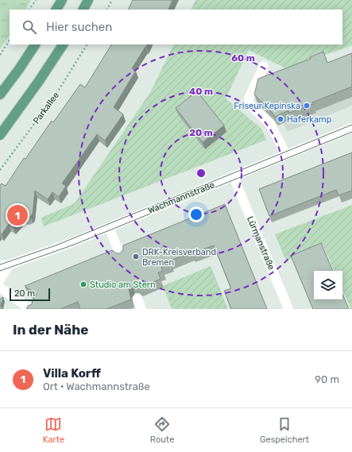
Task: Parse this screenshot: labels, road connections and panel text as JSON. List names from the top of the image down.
{
  "streets": {
    "street": ["Wachmannstraße", "Lürmanstraße"],
    "path": ["Parkallee"]
  },
  "crossings": [
    ["Wachmannstraße", "Lürmanstraße"]
  ],
  "places": [
    "Friseur Kepinska",
    "Haferkamp",
    "DRK-Kreisverband Bremen",
    "Studio am Stern"
  ],
  "scale_bar": "20 m",
  "page": {
    "search": "Hier suchen",
    "pins": "1",
    "scale": "20 m",
    "heading": "In der Nähe",
    "list": [
      {
        "mark": "1",
        "name": "Villa Korff",
        "note": "Ort · Wachmannstraße",
        "value": "90 m"
      }
    ],
    "nav": ["Karte", "Route", "Gespeichert"]
  },
  "rings": ["60 m", "40 m", "20 m"]
}
